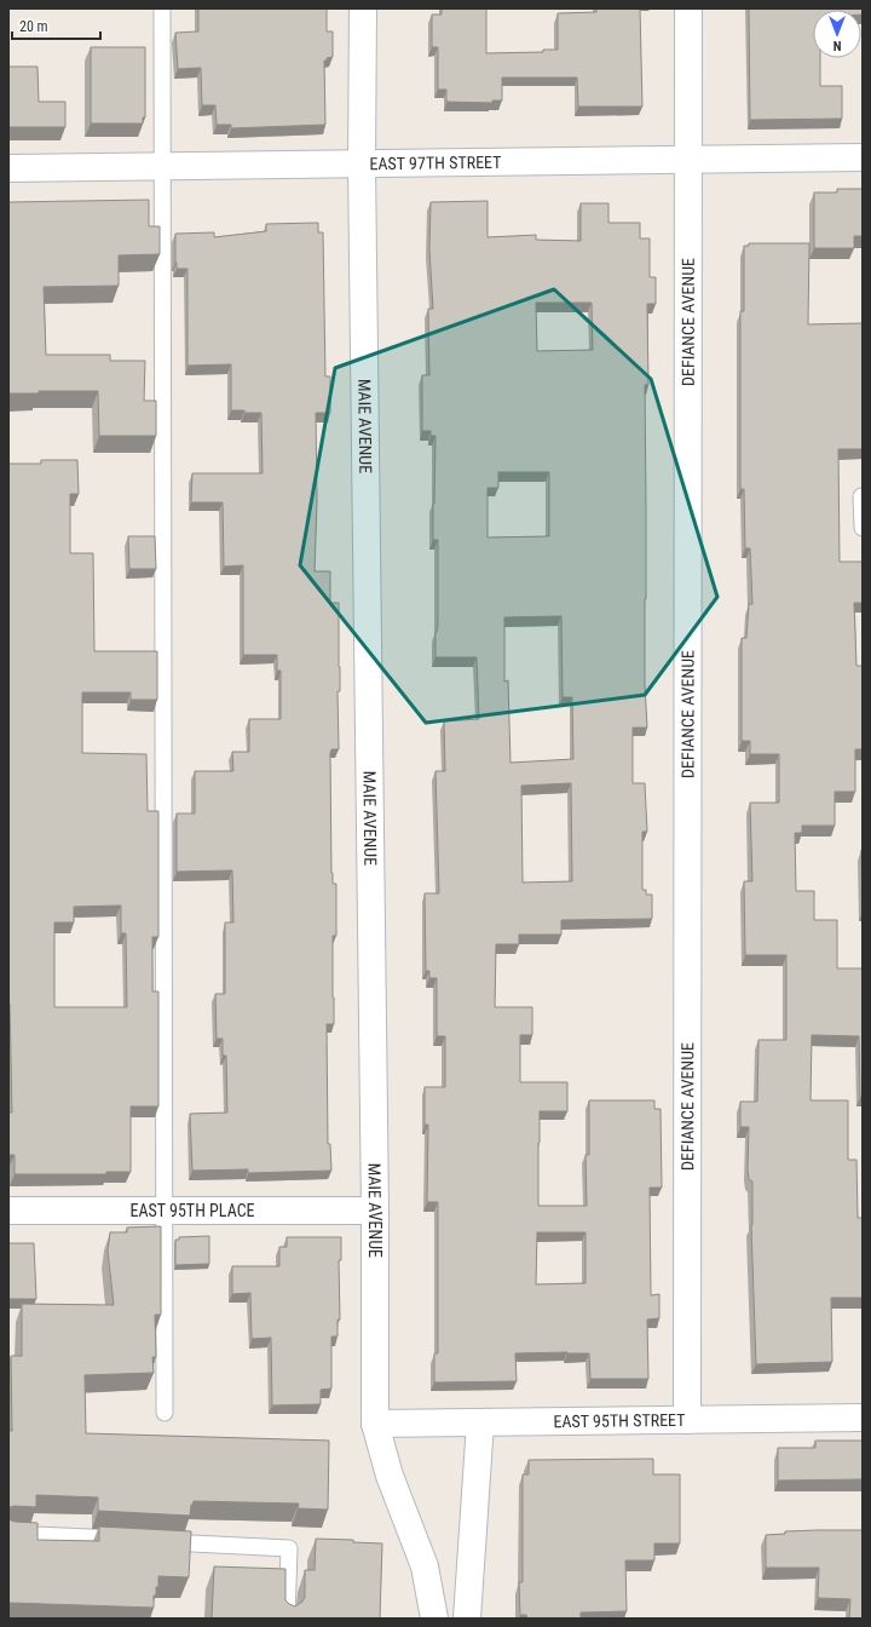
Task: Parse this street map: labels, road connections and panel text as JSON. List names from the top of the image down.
{
  "streets": {
    "street": [
      "EAST 97TH STREET",
      "DEFIANCE AVENUE",
      "MAIE AVENUE",
      "EAST 95TH PLACE",
      "EAST 95TH STREET"
    ]
  },
  "crossings": [
    ["EAST 97TH STREET", "DEFIANCE AVENUE"],
    ["EAST 97TH STREET", "MAIE AVENUE"],
    ["DEFIANCE AVENUE", "EAST 95TH STREET"],
    ["MAIE AVENUE", "EAST 95TH PLACE"],
    ["MAIE AVENUE", "EAST 95TH STREET"]
  ],
  "scale_bar": "20 m",
  "north": "bottom"
}
